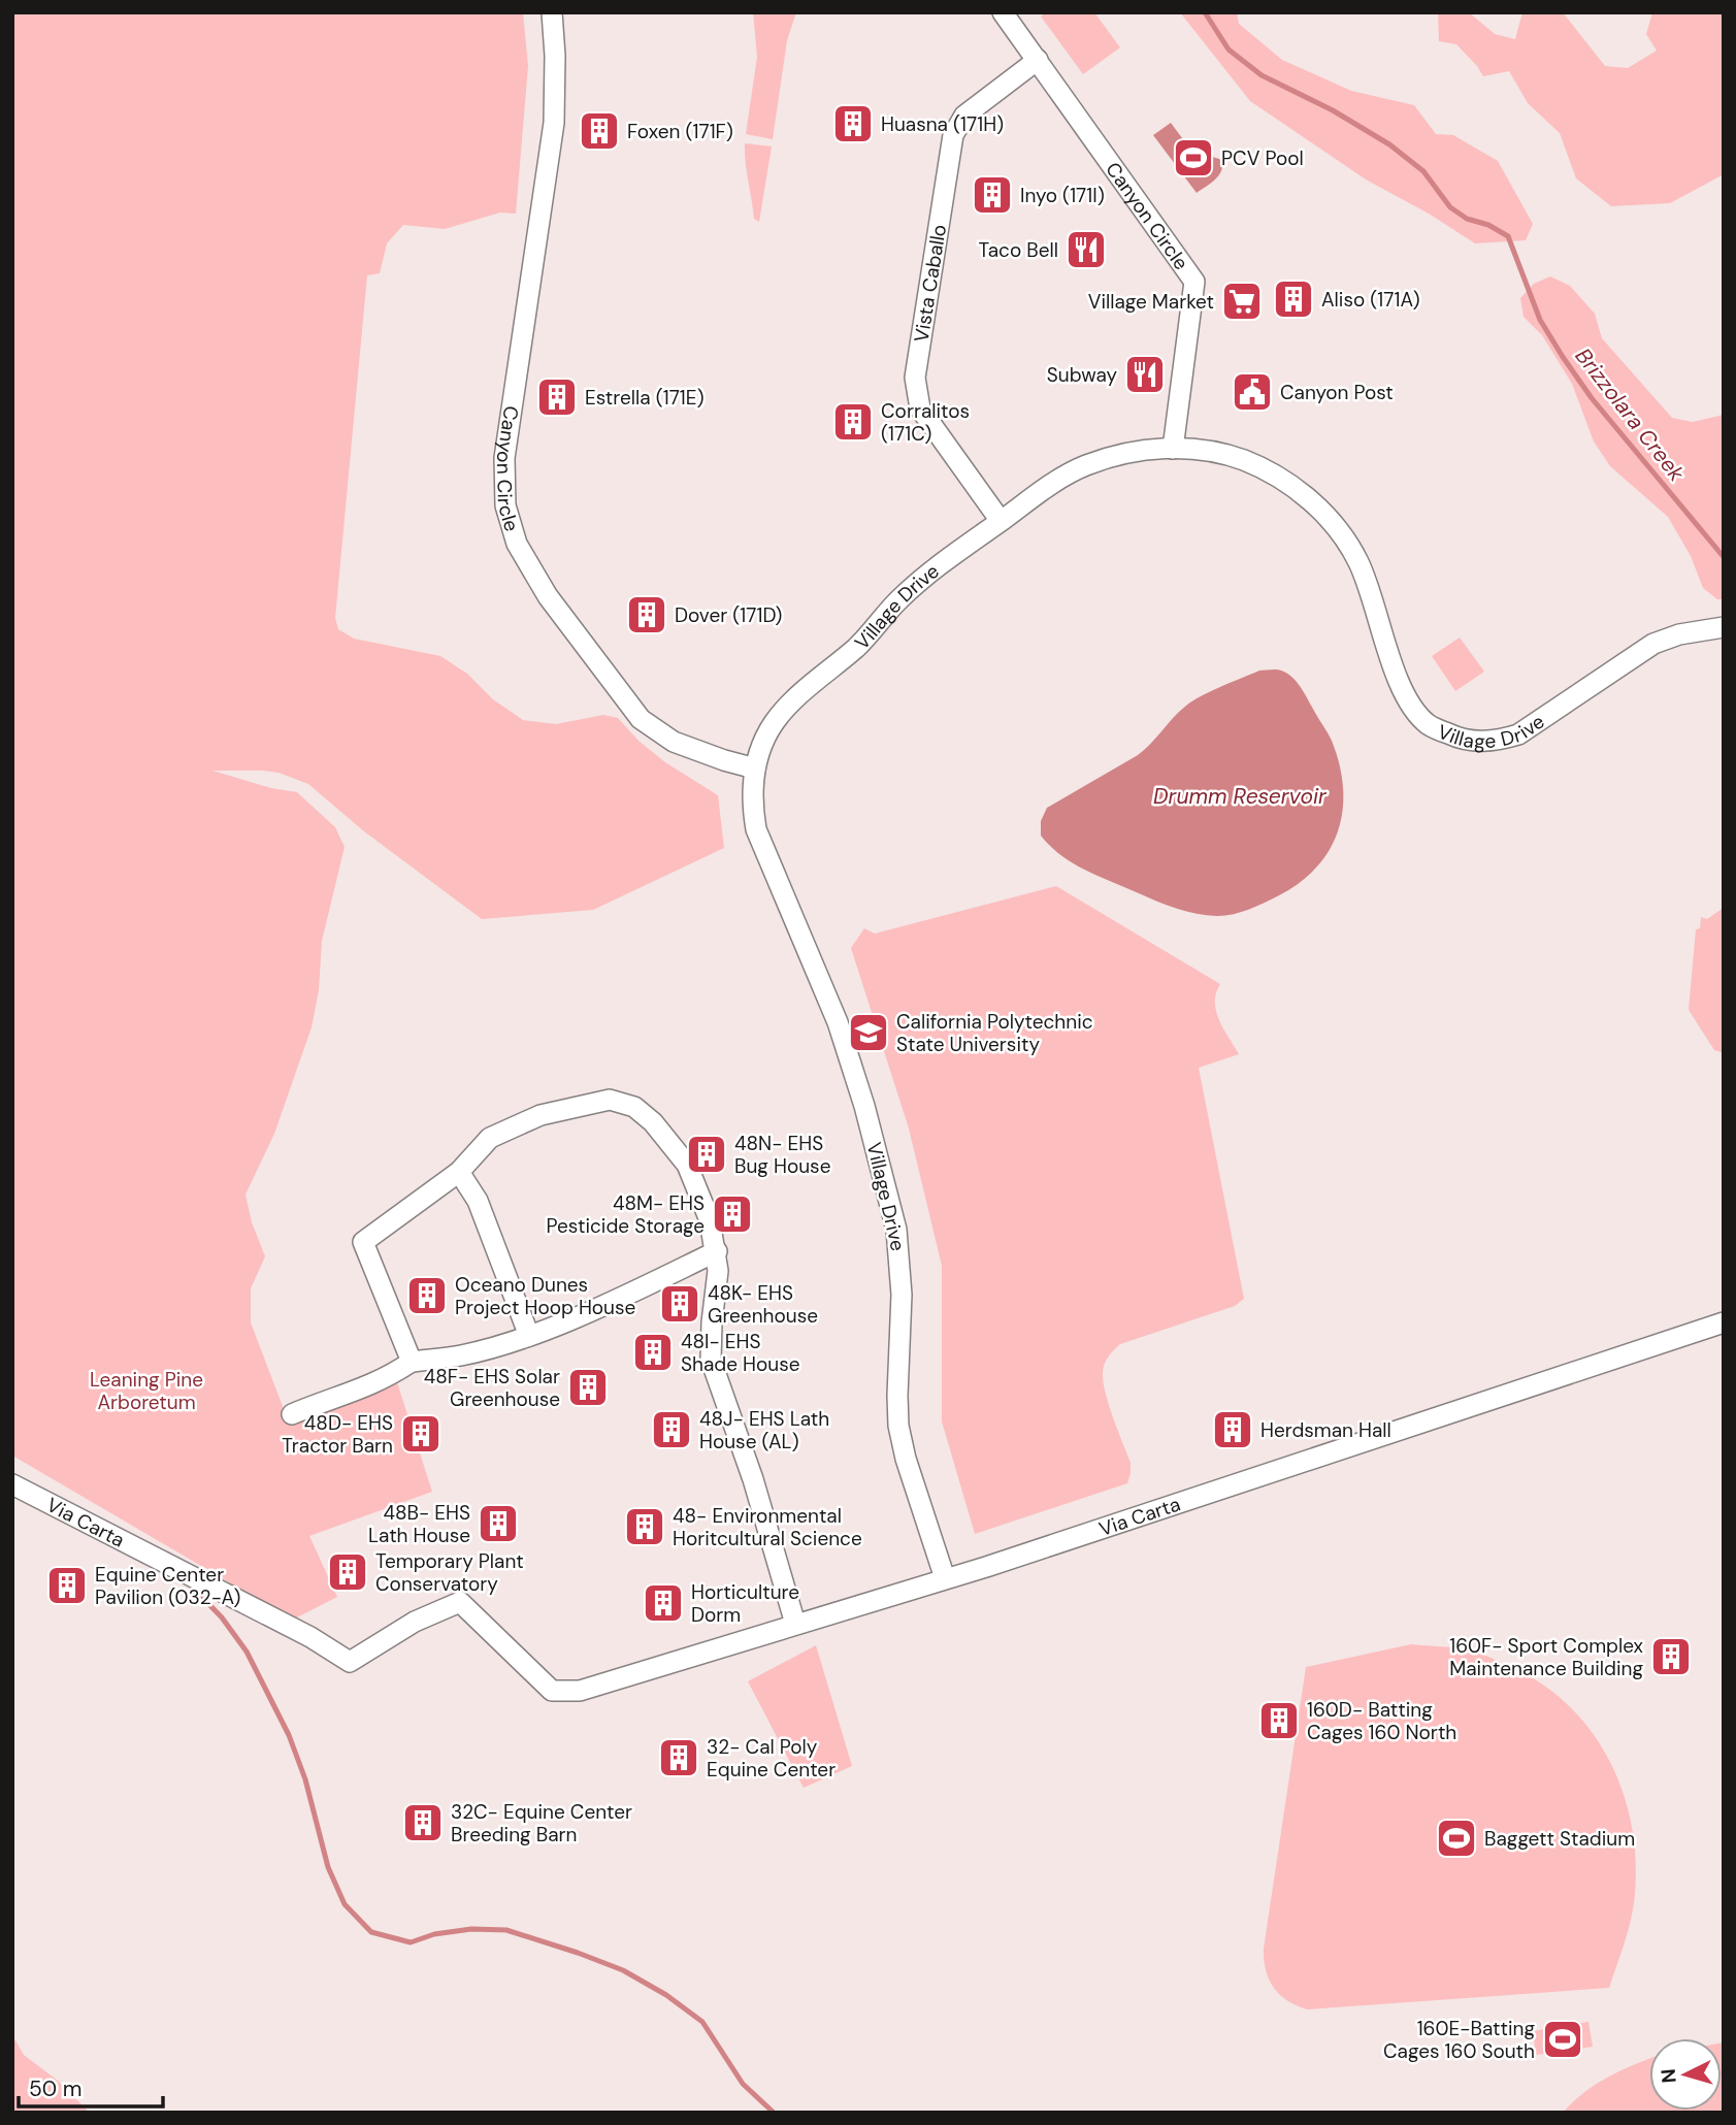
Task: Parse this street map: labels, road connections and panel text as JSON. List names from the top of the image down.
{
  "streets": {
    "street": [
      "Canyon Circle",
      "Vista Caballo",
      "Village Drive",
      "Via Carta"
    ]
  },
  "crossings": [
    ["Canyon Circle", "Vista Caballo"],
    ["Canyon Circle", "Village Drive"],
    ["Vista Caballo", "Village Drive"],
    ["Village Drive", "Via Carta"]
  ],
  "water": ["Brizzolara Creek", "Drumm Reservoir"],
  "parks": ["Leaning Pine Arboretum"],
  "places": {
    "building": [
      "Huasna (171H)",
      "Foxen (171F)",
      "Inyo (171I)",
      "Aliso (171A)",
      "Estrella (171E)",
      "Corralitos (171C)",
      "Dover (171D)",
      "48N- EHS Bug House",
      "48M- EHS Pesticide Storage",
      "Oceano Dunes Project Hoop House",
      "48K- EHS Greenhouse",
      "48I- EHS Shade House",
      "48F- EHS Solar Greenhouse",
      "48J- EHS Lath House (AL)",
      "Herdsman Hall",
      "48D- EHS Tractor Barn",
      "48B- EHS Lath House",
      "48- Environmental Horitcultural Science",
      "Temporary Plant Conservatory",
      "Equine Center Pavilion (032-A)",
      "Horticulture Dorm",
      "160F- Sport Complex Maintenance Building",
      "160D- Batting Cages 160 North",
      "32- Cal Poly Equine Center",
      "32C- Equine Center Breeding Barn"
    ],
    "sports": ["PCV Pool", "Baggett Stadium", "160E-Batting Cages 160 South"],
    "restaurant": ["Taco Bell", "Subway"],
    "supermarket": ["Village Market"],
    "public building": ["Canyon Post"],
    "school or university": ["California Polytechnic State University"]
  },
  "scale_bar": "50 m",
  "north": "left"
}
